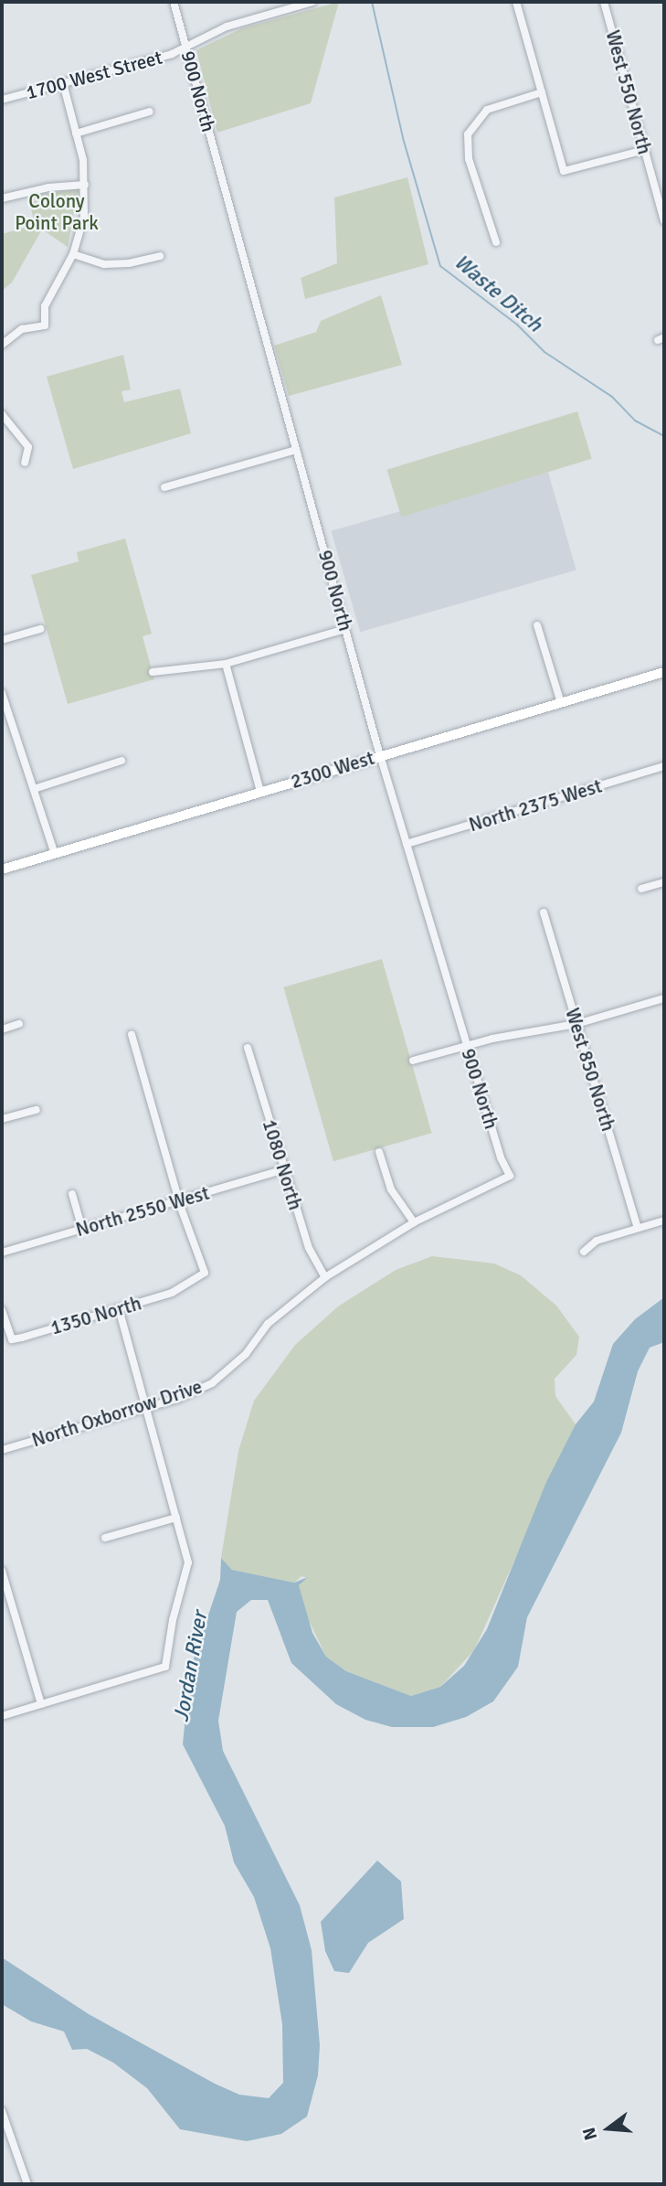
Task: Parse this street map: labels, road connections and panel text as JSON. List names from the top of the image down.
{
  "streets": {
    "main road": ["2300 West"],
    "street": [
      "1700 West Street",
      "900 North",
      "West 550 North",
      "North 2375 West",
      "West 850 North",
      "1080 North",
      "North 2550 West",
      "1350 North",
      "North Oxborrow Drive"
    ]
  },
  "crossings": [
    ["1700 West Street", "900 North"],
    ["900 North", "2300 West"],
    ["900 North", "North 2375 West"],
    ["900 North", "North Oxborrow Drive"],
    ["1080 North", "North 2550 West"],
    ["1080 North", "North Oxborrow Drive"],
    ["North 2550 West", "1350 North"]
  ],
  "water": ["Waste Ditch", "Jordan River"],
  "parks": ["Colony Point Park"],
  "north": "left"
}
